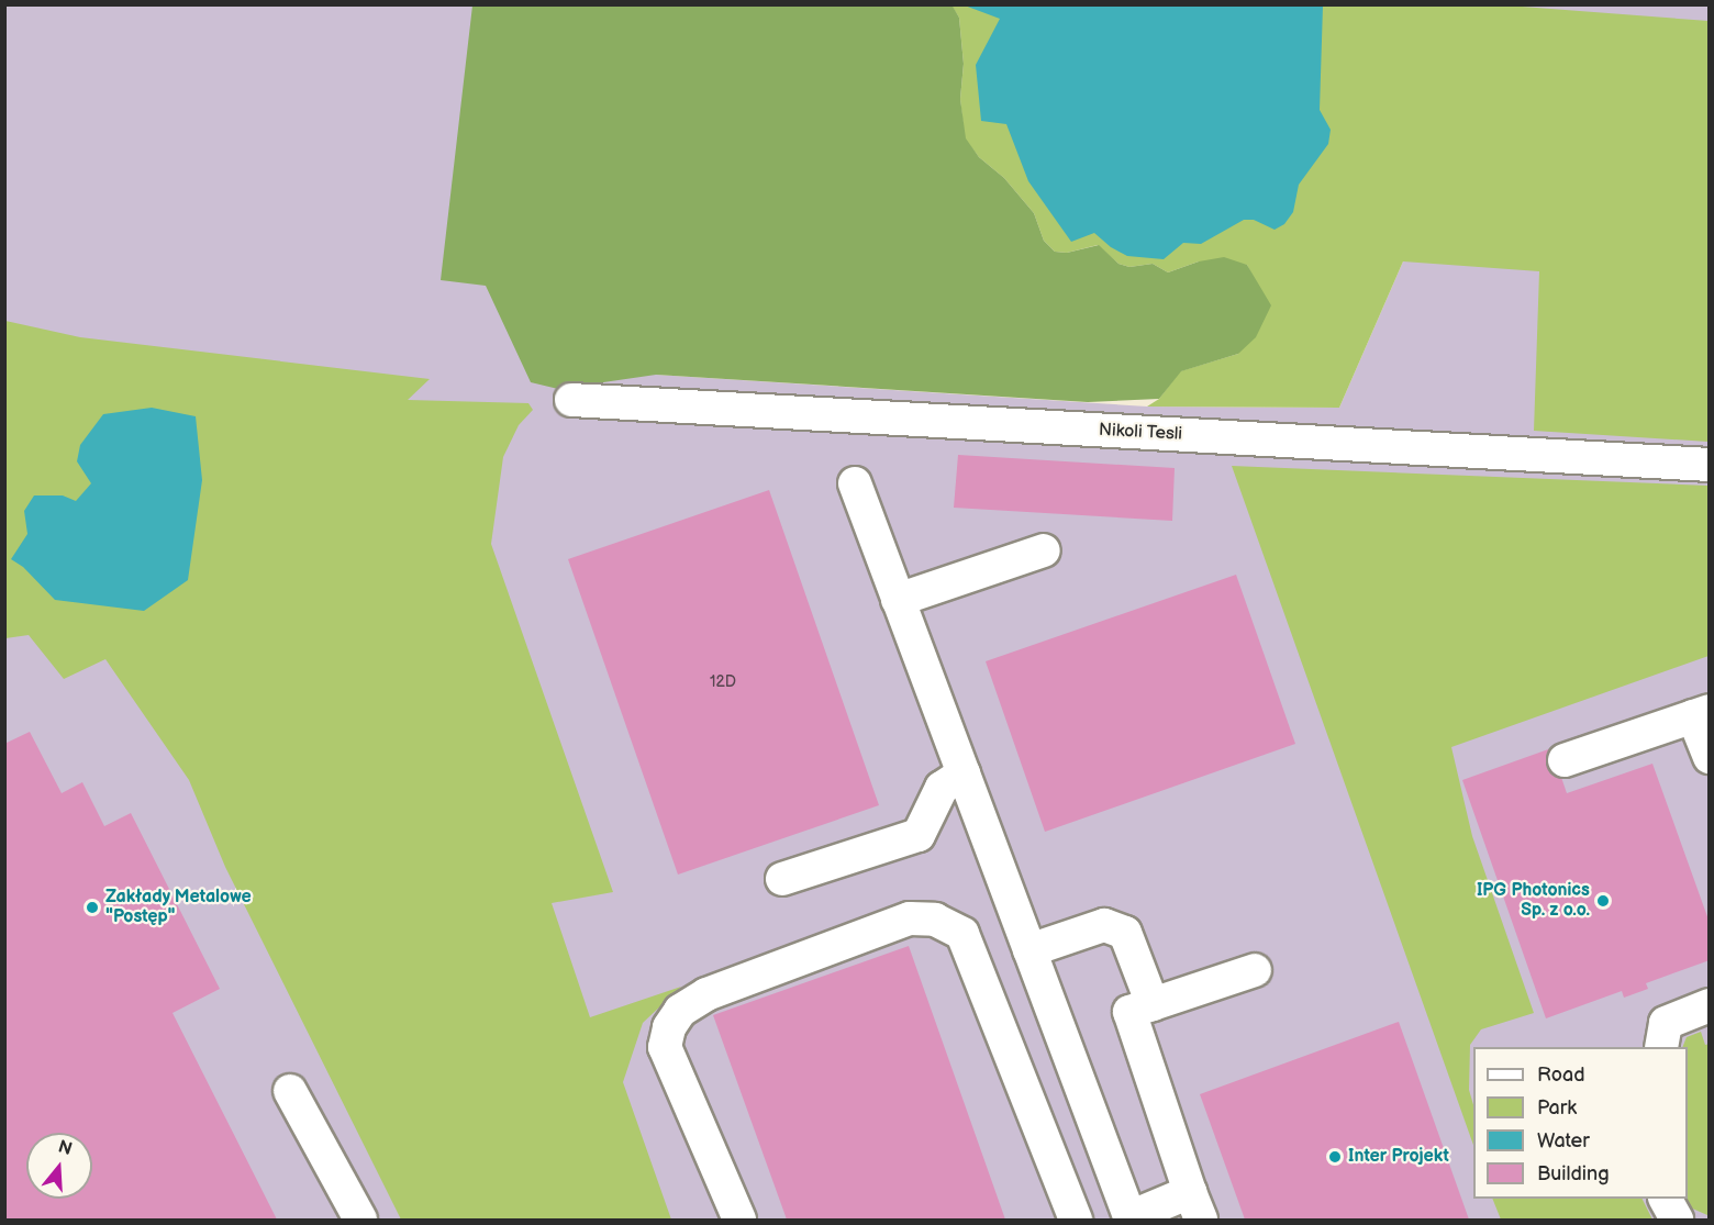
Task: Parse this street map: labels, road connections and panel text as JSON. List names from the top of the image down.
{
  "streets": {
    "street": ["Nikoli Tesli"]
  },
  "places": ["IPG Photonics Sp. z o.o.", "Zakłady Metalowe \"Postęp\"", "Inter Projekt"],
  "house_numbers": ["12D"],
  "legend": [
    "Road",
    "Park",
    "Water",
    "Building"
  ],
  "north": "top"
}
